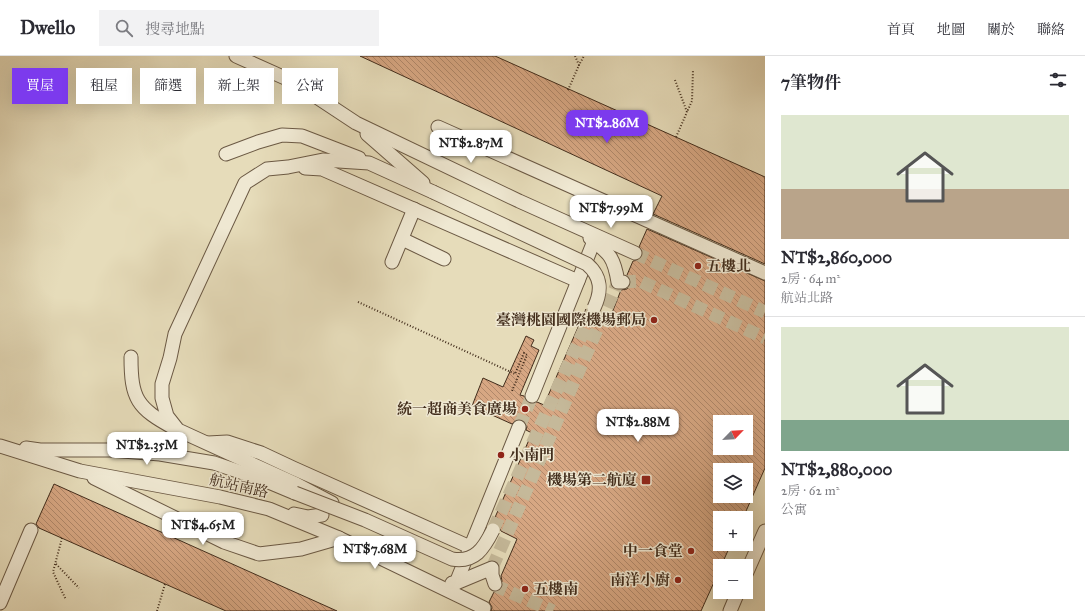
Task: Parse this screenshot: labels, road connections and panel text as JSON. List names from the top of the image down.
{
  "streets": {
    "street": ["航站南路"]
  },
  "places": {
    "other": [
      "五樓北",
      "臺灣桃園國際機場郵局",
      "統一超商美食廣場",
      "小南門",
      "中一食堂",
      "南洋小廚",
      "五樓南"
    ],
    "transit": ["機場第二航廈"]
  },
  "north": "top right",
  "page": {
    "header": "Dwello",
    "search": "搜尋地點",
    "nav": [
      "首頁",
      "地圖",
      "關於",
      "聯絡"
    ],
    "heading": "7筆物件",
    "chip": [
      "買屋",
      "租屋",
      "篩選",
      "新上架",
      "公寓"
    ],
    "list": [
      {
        "name": "NT$2,860,000",
        "note": "2房 · 64 m² · 航站北路"
      },
      {
        "name": "NT$2,880,000",
        "note": "2房 · 62 m² · 公寓"
      }
    ],
    "price": [
      "NT$2.86M",
      "NT$2.87M",
      "NT$7.99M",
      "NT$2.88M",
      "NT$2.35M",
      "NT$4.65M",
      "NT$7.68M"
    ],
    "map_buttons": ["+", "−"]
  }
}
